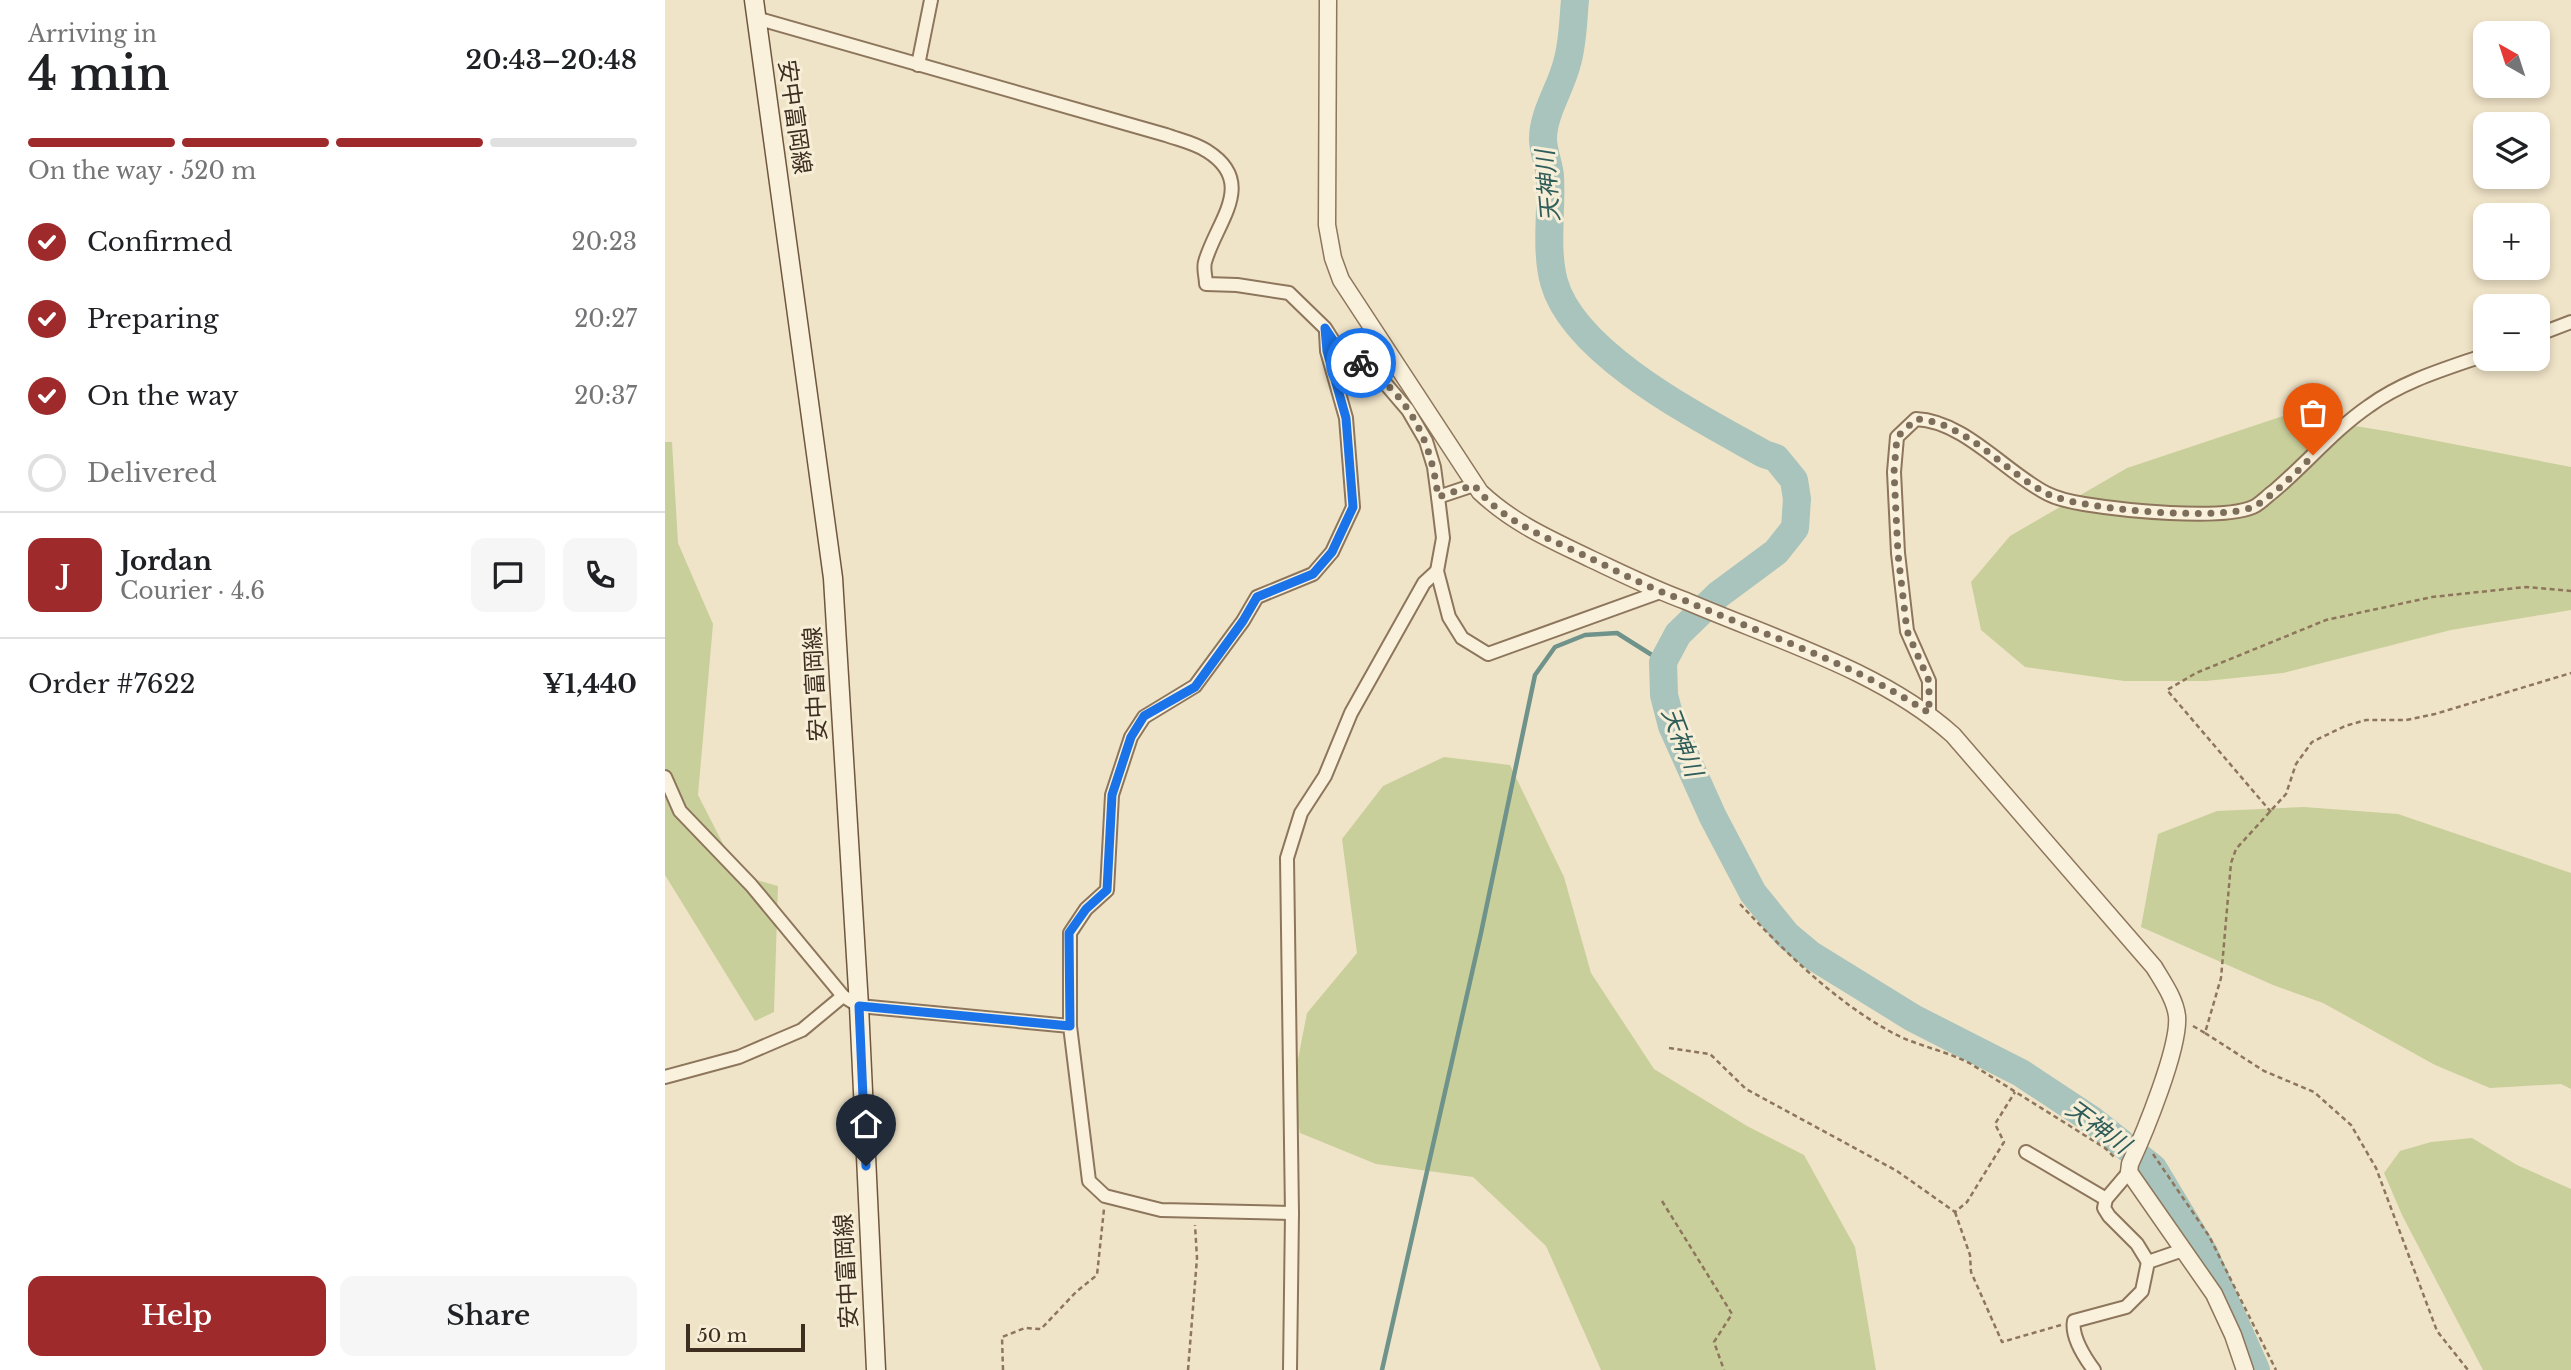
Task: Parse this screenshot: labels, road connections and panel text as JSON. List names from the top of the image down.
{
  "streets": {
    "main road": ["安中富岡線"]
  },
  "water": ["天神川"],
  "scale_bar": "50 m",
  "north": "top left",
  "page": {
    "heading": ["4 min", "Arriving in", "20:43–20:48"],
    "panel": [
      "Jordan",
      "Courier · 4.6",
      "Order #7622",
      "¥1,440"
    ],
    "map_buttons": ["+", "−"],
    "bar": "On the way · 520 m",
    "list": [
      ["Confirmed", "20:23"],
      ["Preparing", "20:27"],
      ["On the way", "20:37"],
      "Delivered"
    ],
    "round": "J",
    "buttons": ["Help", "Share"],
    "scale": "50 m"
  }
}
